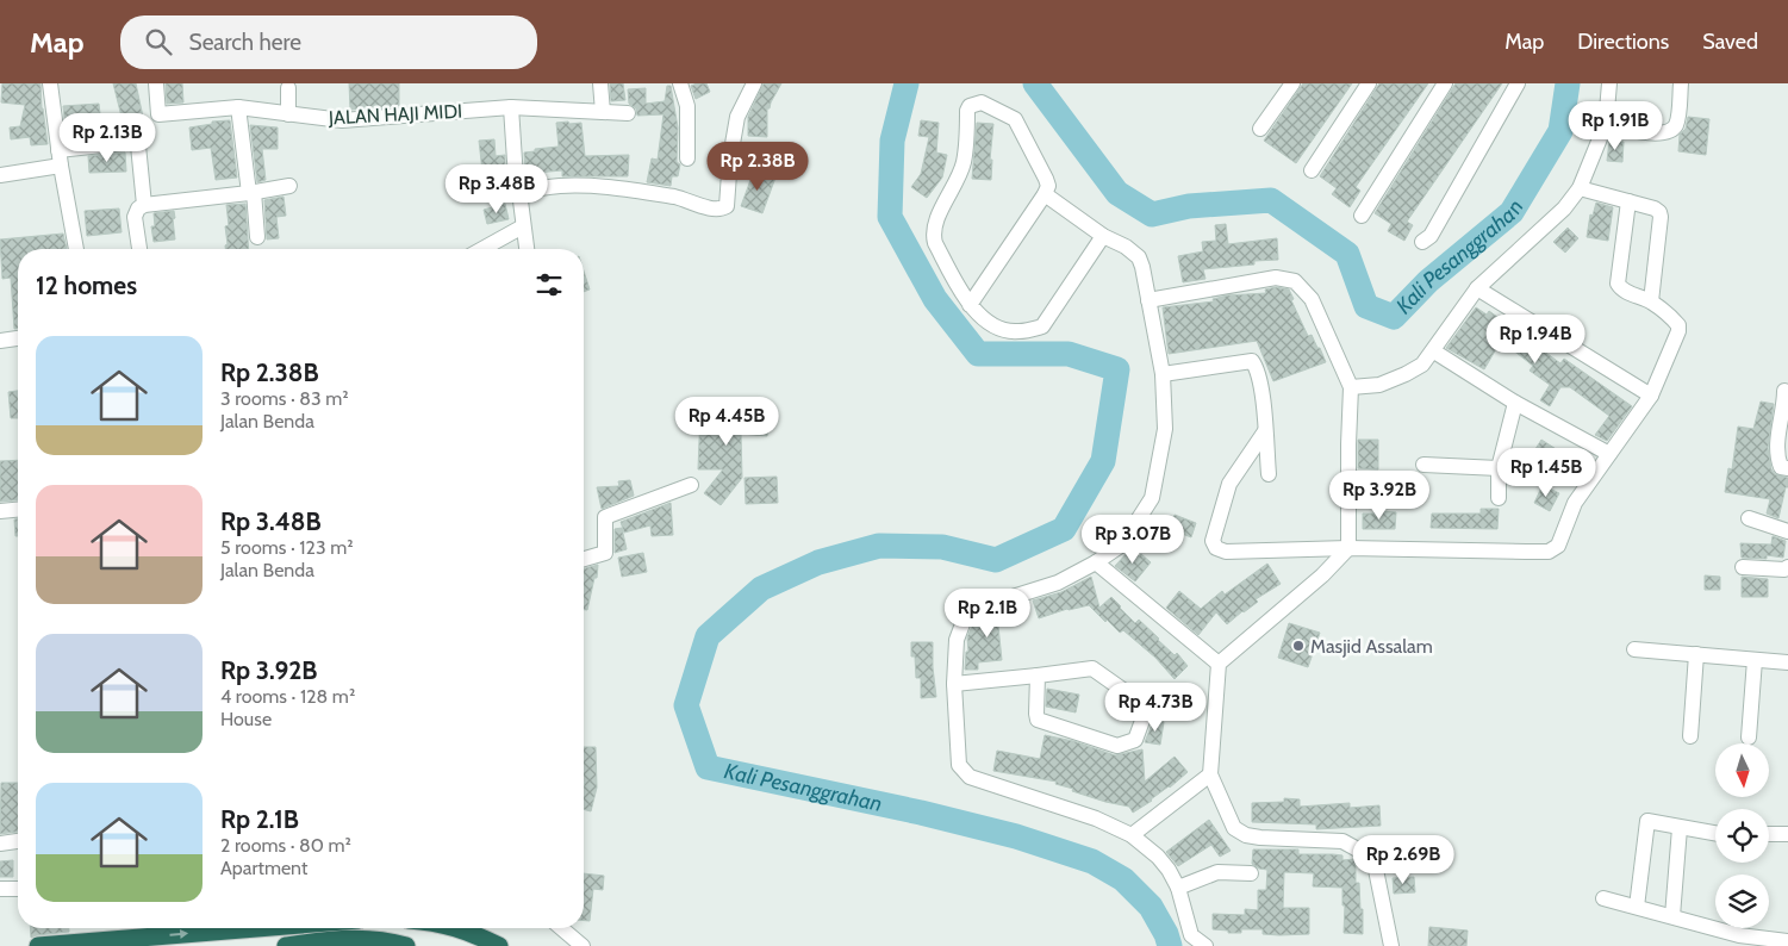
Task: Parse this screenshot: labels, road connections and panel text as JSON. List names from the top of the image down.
{
  "streets": {
    "street": ["JALAN HAJI MIDI"]
  },
  "water": ["Kali Pesanggrahan"],
  "places": ["Masjid Assalam"],
  "north": "bottom",
  "page": {
    "header": "Map",
    "search": "Search here",
    "nav": ["Map", "Directions", "Saved"],
    "price": [
      "Rp 1.91B",
      "Rp 2.13B",
      "Rp 2.38B",
      "Rp 3.48B",
      "Rp 1.94B",
      "Rp 4.45B",
      "Rp 1.45B",
      "Rp 3.92B",
      "Rp 3.07B",
      "Rp 2.1B",
      "Rp 4.73B",
      "Rp 2.69B"
    ],
    "heading": "12 homes",
    "list": [
      {
        "name": "Rp 2.38B",
        "note": "3 rooms · 83 m² · Jalan Benda"
      },
      {
        "name": "Rp 3.48B",
        "note": "5 rooms · 123 m² · Jalan Benda"
      },
      {
        "name": "Rp 3.92B",
        "note": "4 rooms · 128 m² · House"
      },
      {
        "name": "Rp 2.1B",
        "note": "2 rooms · 80 m² · Apartment"
      }
    ]
  }
}
